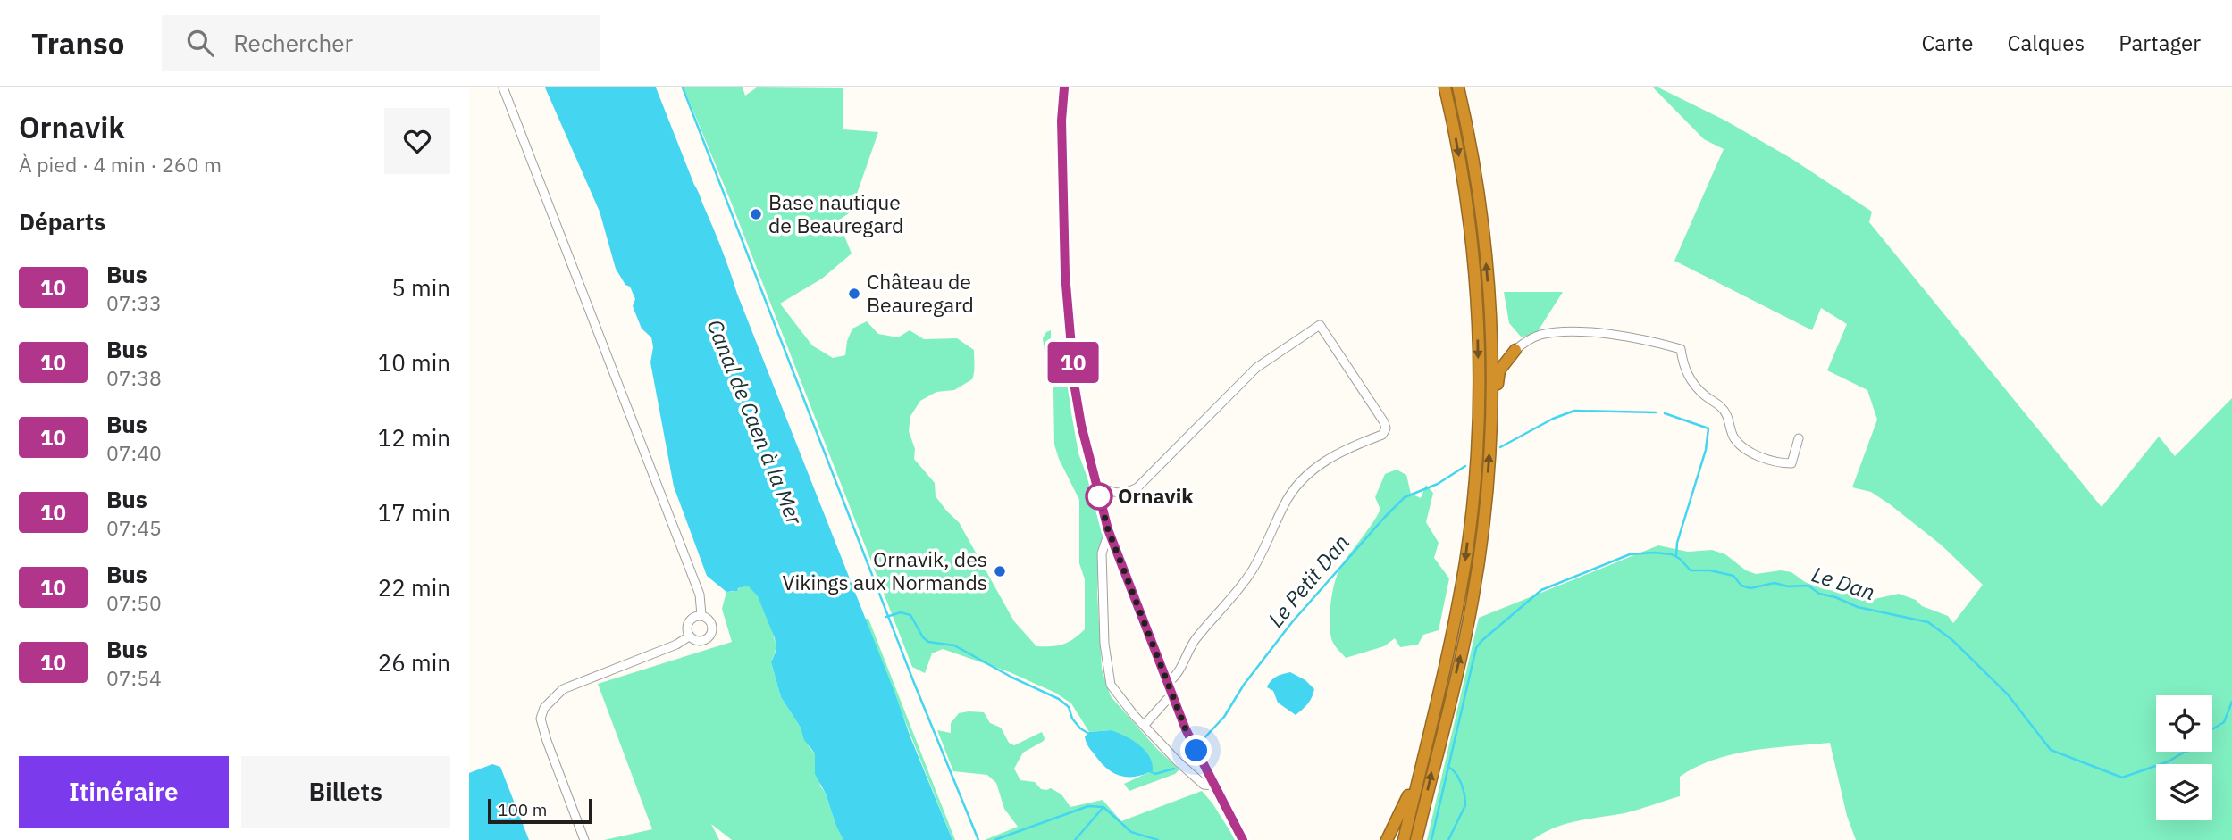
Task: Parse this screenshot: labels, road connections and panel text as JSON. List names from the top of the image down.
{
  "water": ["Canal de Caen à la Mer", "Le Petit Dan", "Le Dan"],
  "places": [
    "Base nautique de Beauregard",
    "Château de Beauregard",
    "Ornavik",
    "Ornavik, des Vikings aux Normands"
  ],
  "lines": ["bus line 10"],
  "scale_bar": "100 m",
  "page": {
    "header": "Transo",
    "search": "Rechercher",
    "nav": ["Carte", "Calques", "Partager"],
    "heading": [
      ["Ornavik", "À pied · 4 min · 260 m"],
      "Départs"
    ],
    "on_map": "10",
    "list": [
      {
        "mark": "10",
        "name": "Bus",
        "note": "07:33",
        "value": "5 min"
      },
      {
        "mark": "10",
        "name": "Bus",
        "note": "07:38",
        "value": "10 min"
      },
      {
        "mark": "10",
        "name": "Bus",
        "note": "07:40",
        "value": "12 min"
      },
      {
        "mark": "10",
        "name": "Bus",
        "note": "07:45",
        "value": "17 min"
      },
      {
        "mark": "10",
        "name": "Bus",
        "note": "07:50",
        "value": "22 min"
      },
      {
        "mark": "10",
        "name": "Bus",
        "note": "07:54",
        "value": "26 min"
      }
    ],
    "buttons": ["Itinéraire", "Billets"],
    "scale": "100 m"
  }
}
